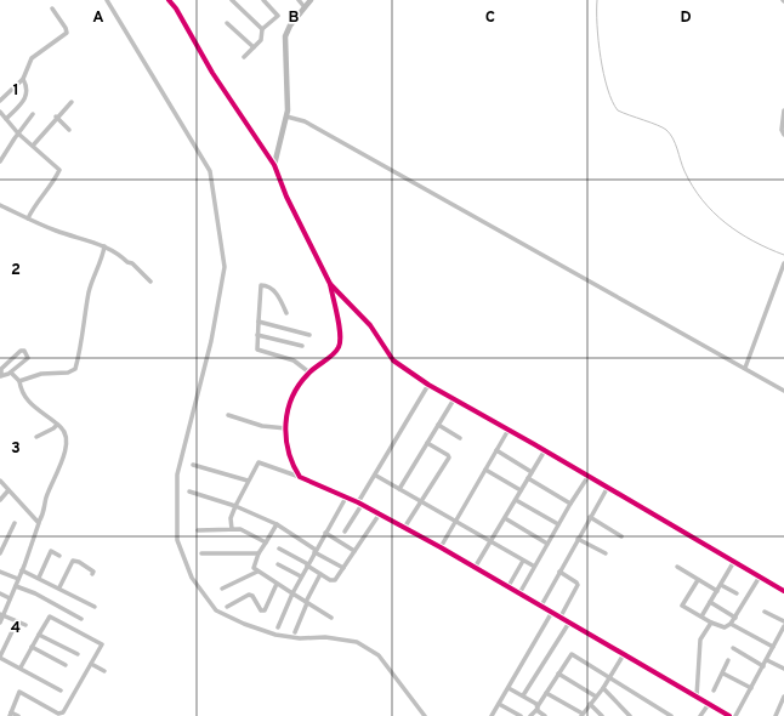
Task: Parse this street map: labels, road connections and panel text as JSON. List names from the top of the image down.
{
  "grid": {
    "columns": [
      "A",
      "B",
      "C",
      "D"
    ],
    "rows": [
      "1",
      "2",
      "3",
      "4"
    ]
  }
}
